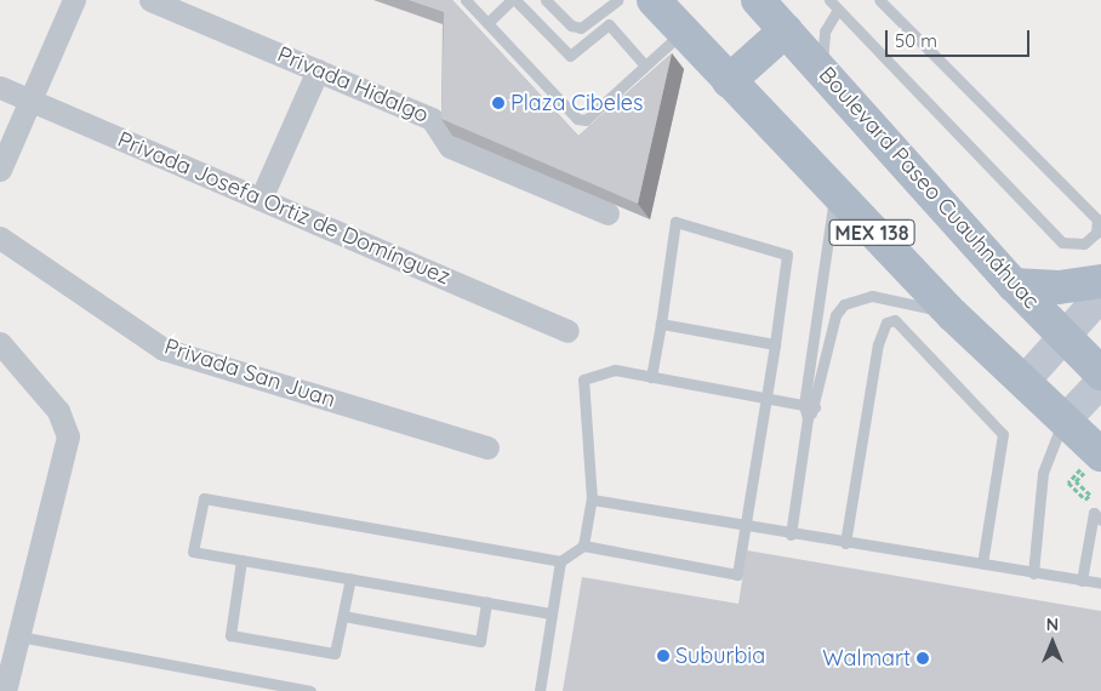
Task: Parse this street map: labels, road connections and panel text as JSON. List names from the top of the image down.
{
  "streets": {
    "main road": ["Boulevard Paseo Cuauhnáhuac", "MEX 138"],
    "street": ["Privada Hidalgo", "Privada Josefa Ortiz de Domínguez", "Privada San Juan"]
  },
  "places": ["Plaza Cibeles", "Suburbia", "Walmart"],
  "scale_bar": "50 m",
  "north": "top"
}
